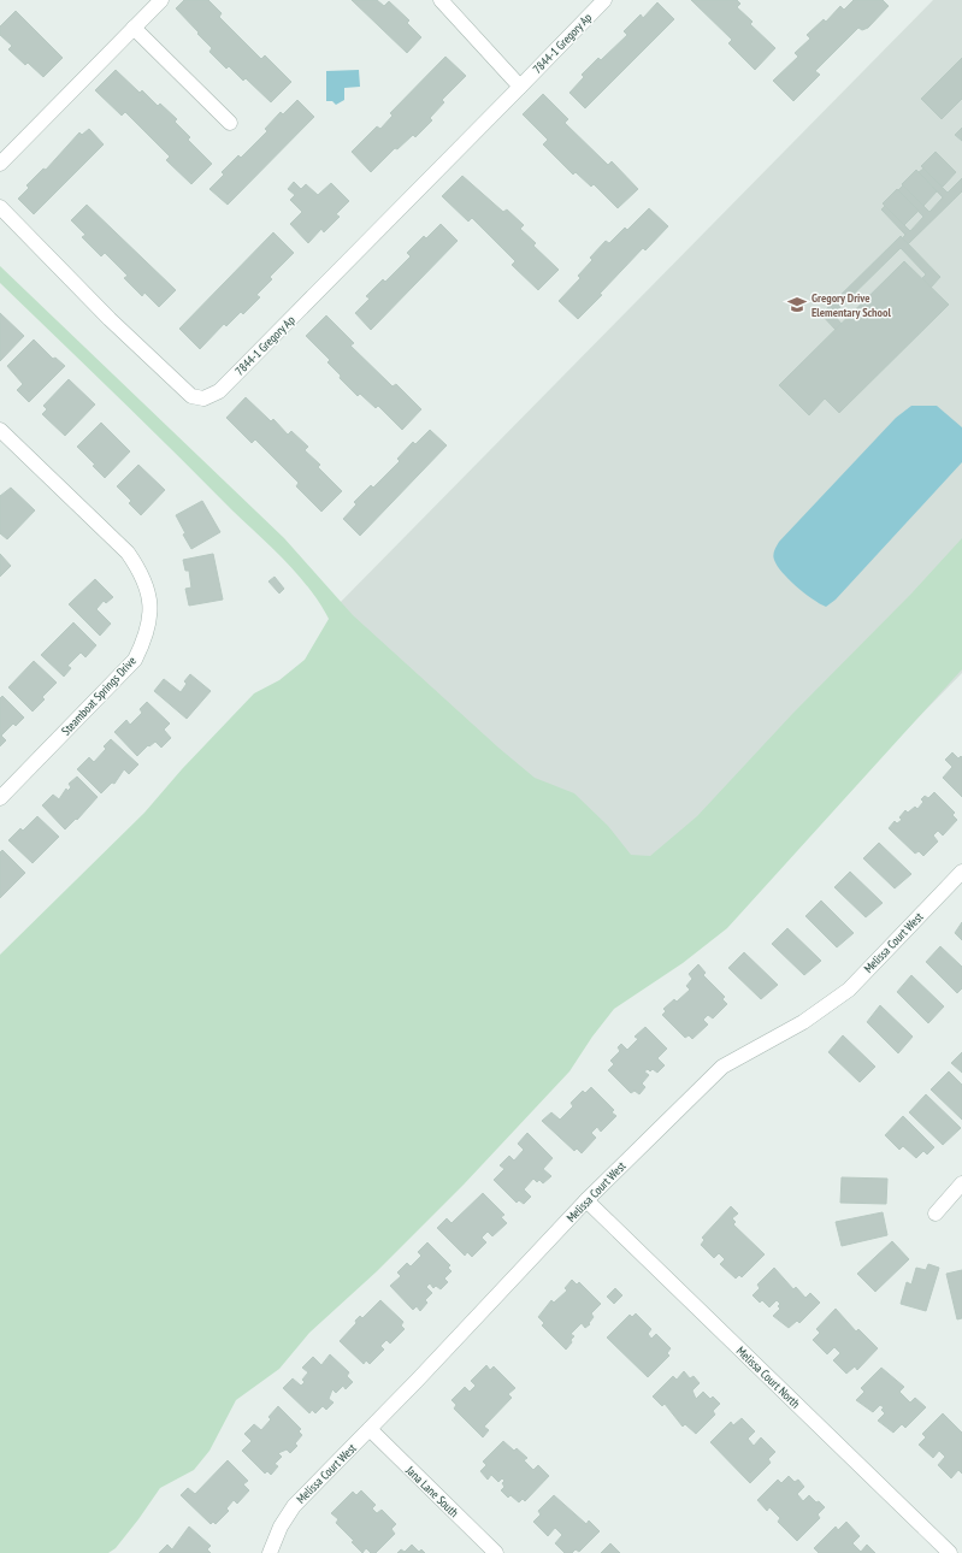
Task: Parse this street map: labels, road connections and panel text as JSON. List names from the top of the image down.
{
  "streets": {
    "street": [
      "7844-1 Gregory Ap",
      "Steamboat Springs Drive",
      "Melissa Court West",
      "Melissa Court North",
      "Jana Lane South"
    ]
  },
  "crossings": [
    ["Melissa Court West", "Melissa Court North"],
    ["Melissa Court West", "Jana Lane South"]
  ],
  "places": {
    "school or university": ["Gregory Drive Elementary School"]
  }
}
